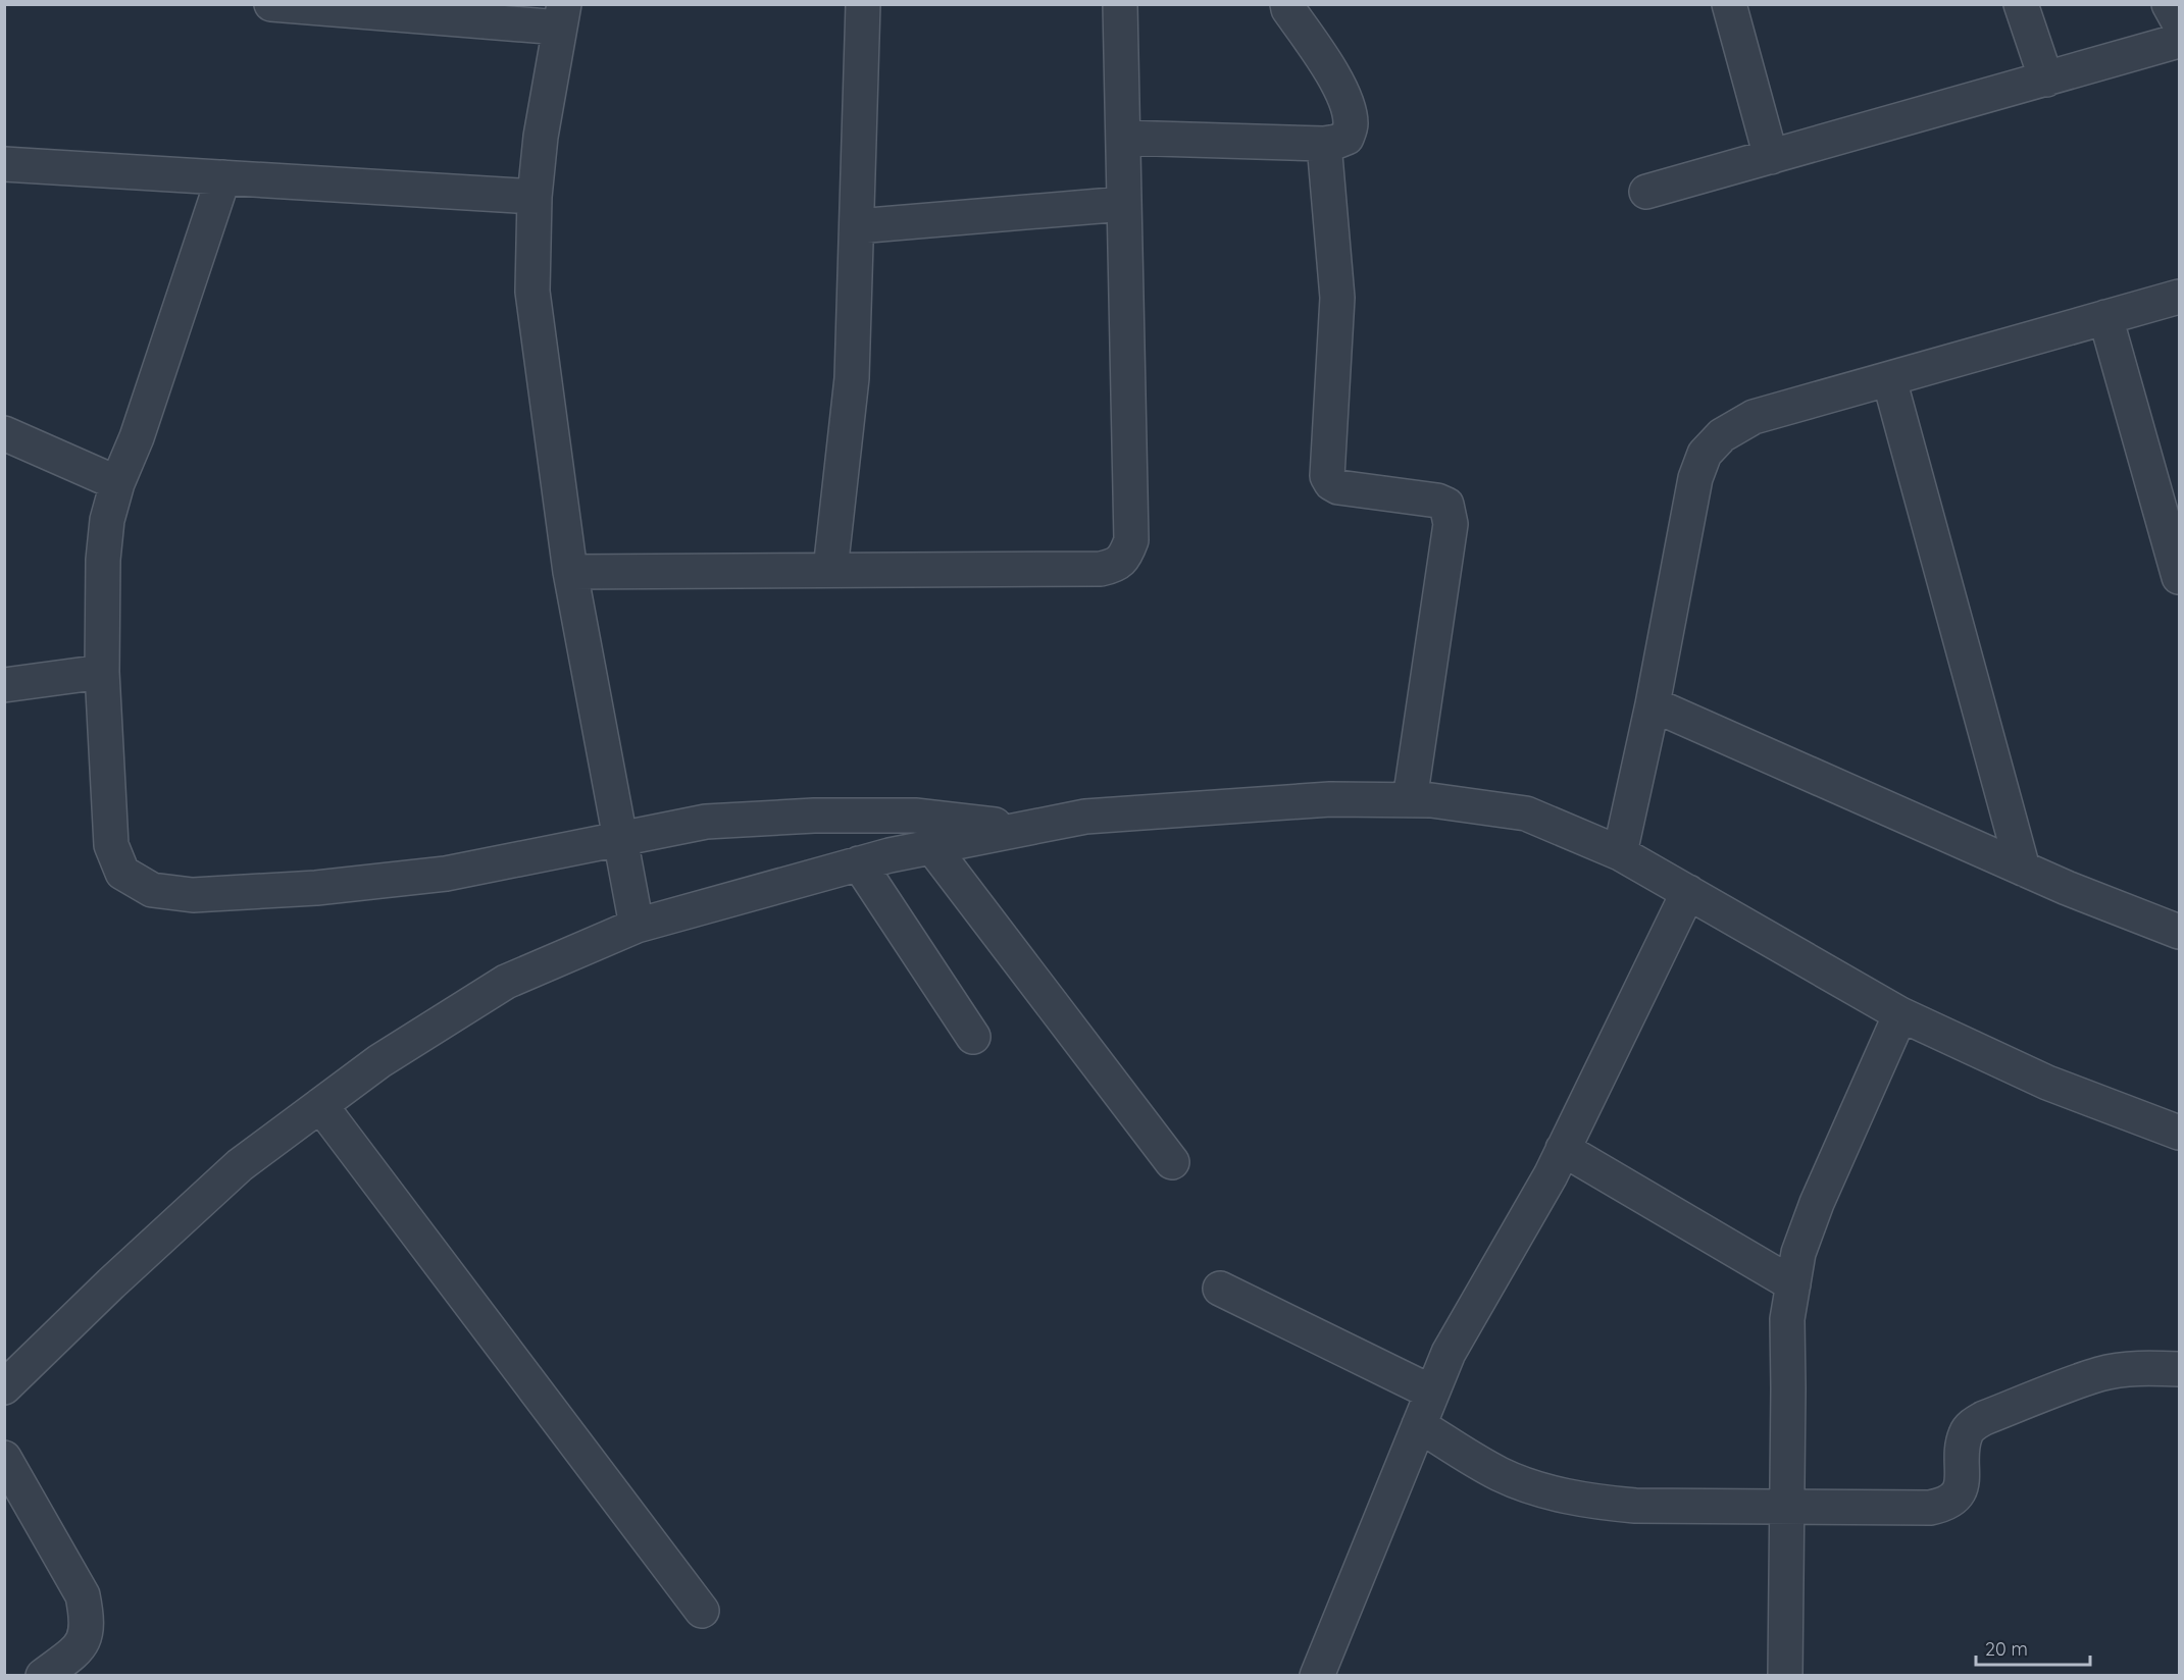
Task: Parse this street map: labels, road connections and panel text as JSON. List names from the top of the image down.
{
  "scale_bar": "20 m"
}
